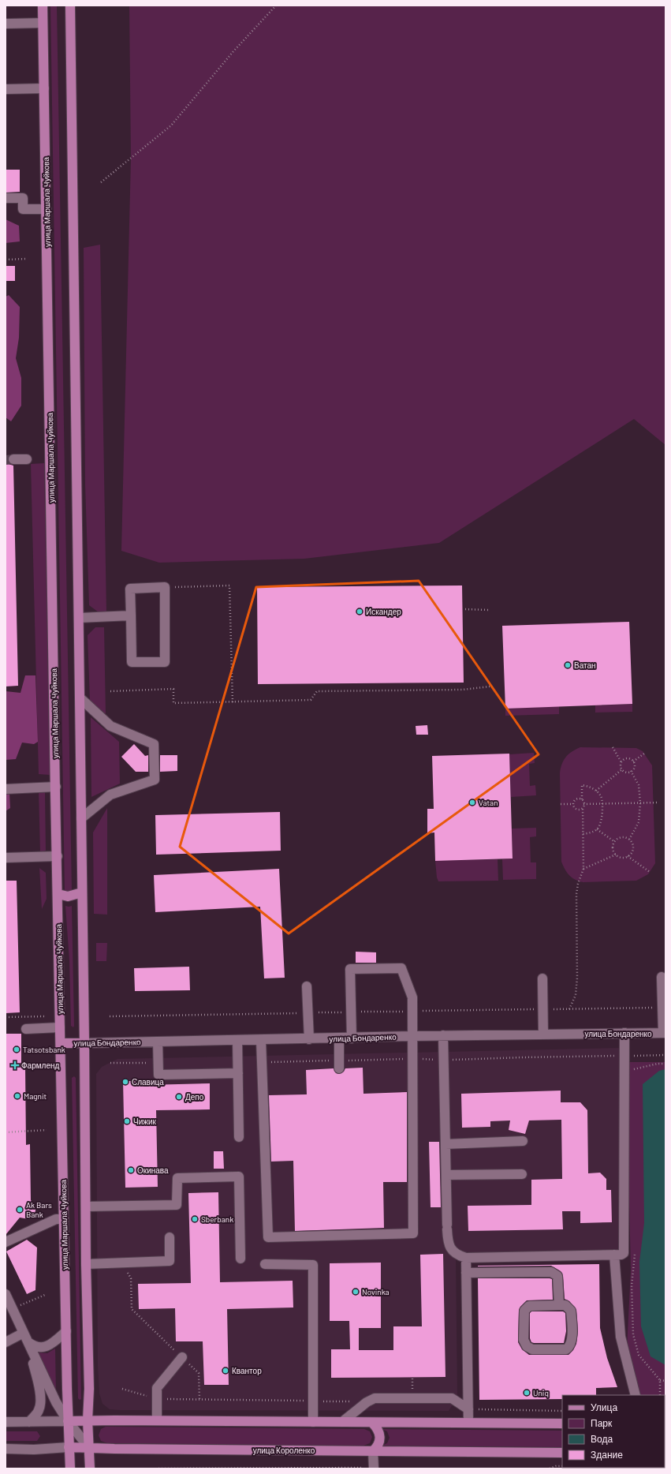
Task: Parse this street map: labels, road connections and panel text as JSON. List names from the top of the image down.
{
  "streets": {
    "main road": ["улица Маршала Чуйкова", "улица Бондаренко", "улица Короленко"]
  },
  "crossings": [
    ["улица Маршала Чуйкова", "улица Бондаренко"],
    ["улица Маршала Чуйкова", "улица Короленко"]
  ],
  "places": {
    "other": [
      "Искандер",
      "Ватан",
      "Vatan",
      "Tatsotsbank",
      "Славица",
      "Magnit",
      "Депо",
      "Чижик",
      "Окинава",
      "Ak Bars Bank",
      "Sberbank",
      "Novinka",
      "Квантор",
      "Uniq"
    ],
    "health": ["Фармленд"]
  },
  "legend": [
    "Улица",
    "Парк",
    "Вода",
    "Здание"
  ]
}
